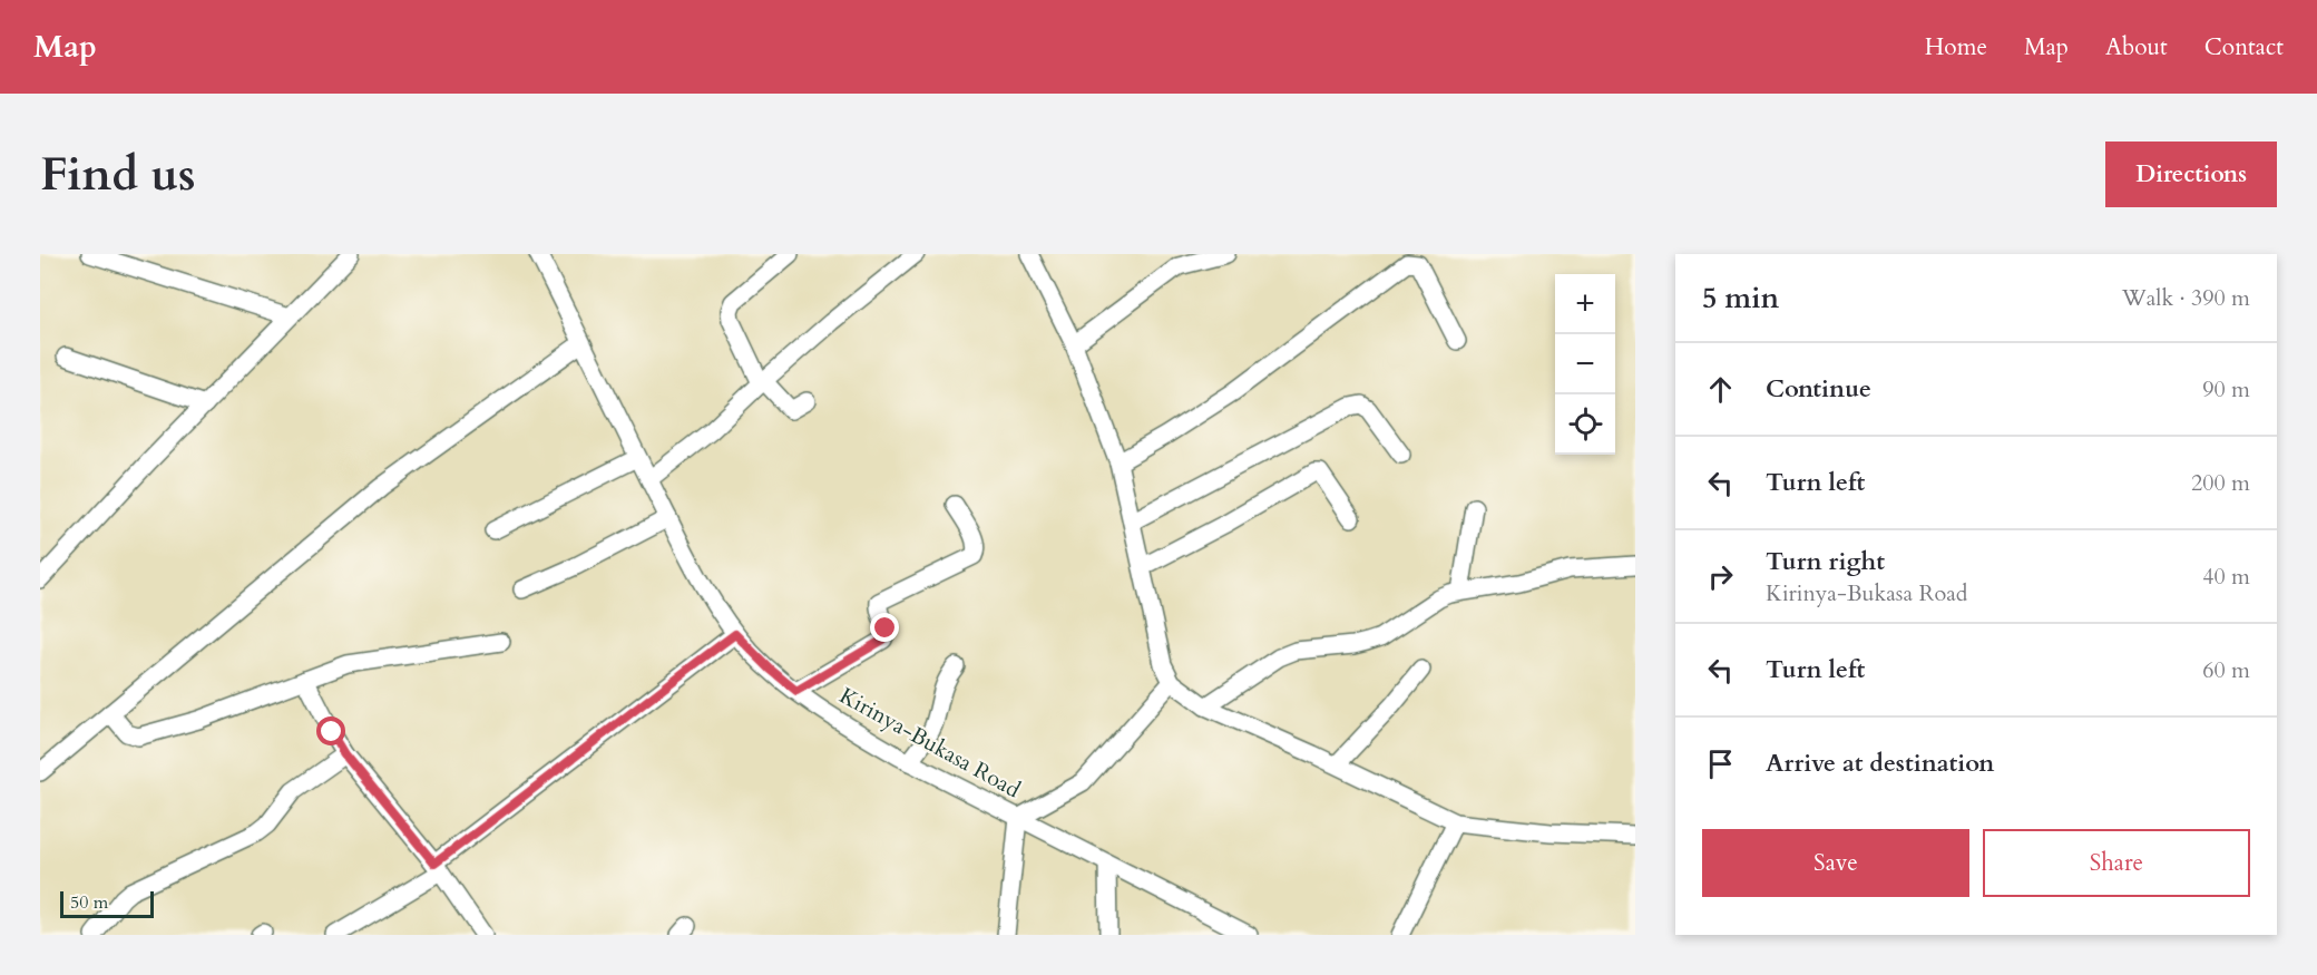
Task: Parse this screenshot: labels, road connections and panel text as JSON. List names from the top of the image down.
{
  "streets": {
    "street": ["Kirinya-Bukasa Road"]
  },
  "scale_bar": "50 m",
  "page": {
    "header": "Map",
    "nav": [
      "Home",
      "Map",
      "About",
      "Contact"
    ],
    "buttons": [
      "Directions",
      ["Save", "Share"]
    ],
    "title": "Find us",
    "heading": ["5 min", "Walk · 390 m"],
    "map_buttons": ["+", "−"],
    "list": [
      ["Continue", "90 m"],
      ["Turn left", "200 m"],
      ["Turn right", "Kirinya-Bukasa Road", "40 m"],
      ["Turn left", "60 m"],
      "Arrive at destination"
    ],
    "scale": "50 m"
  }
}
